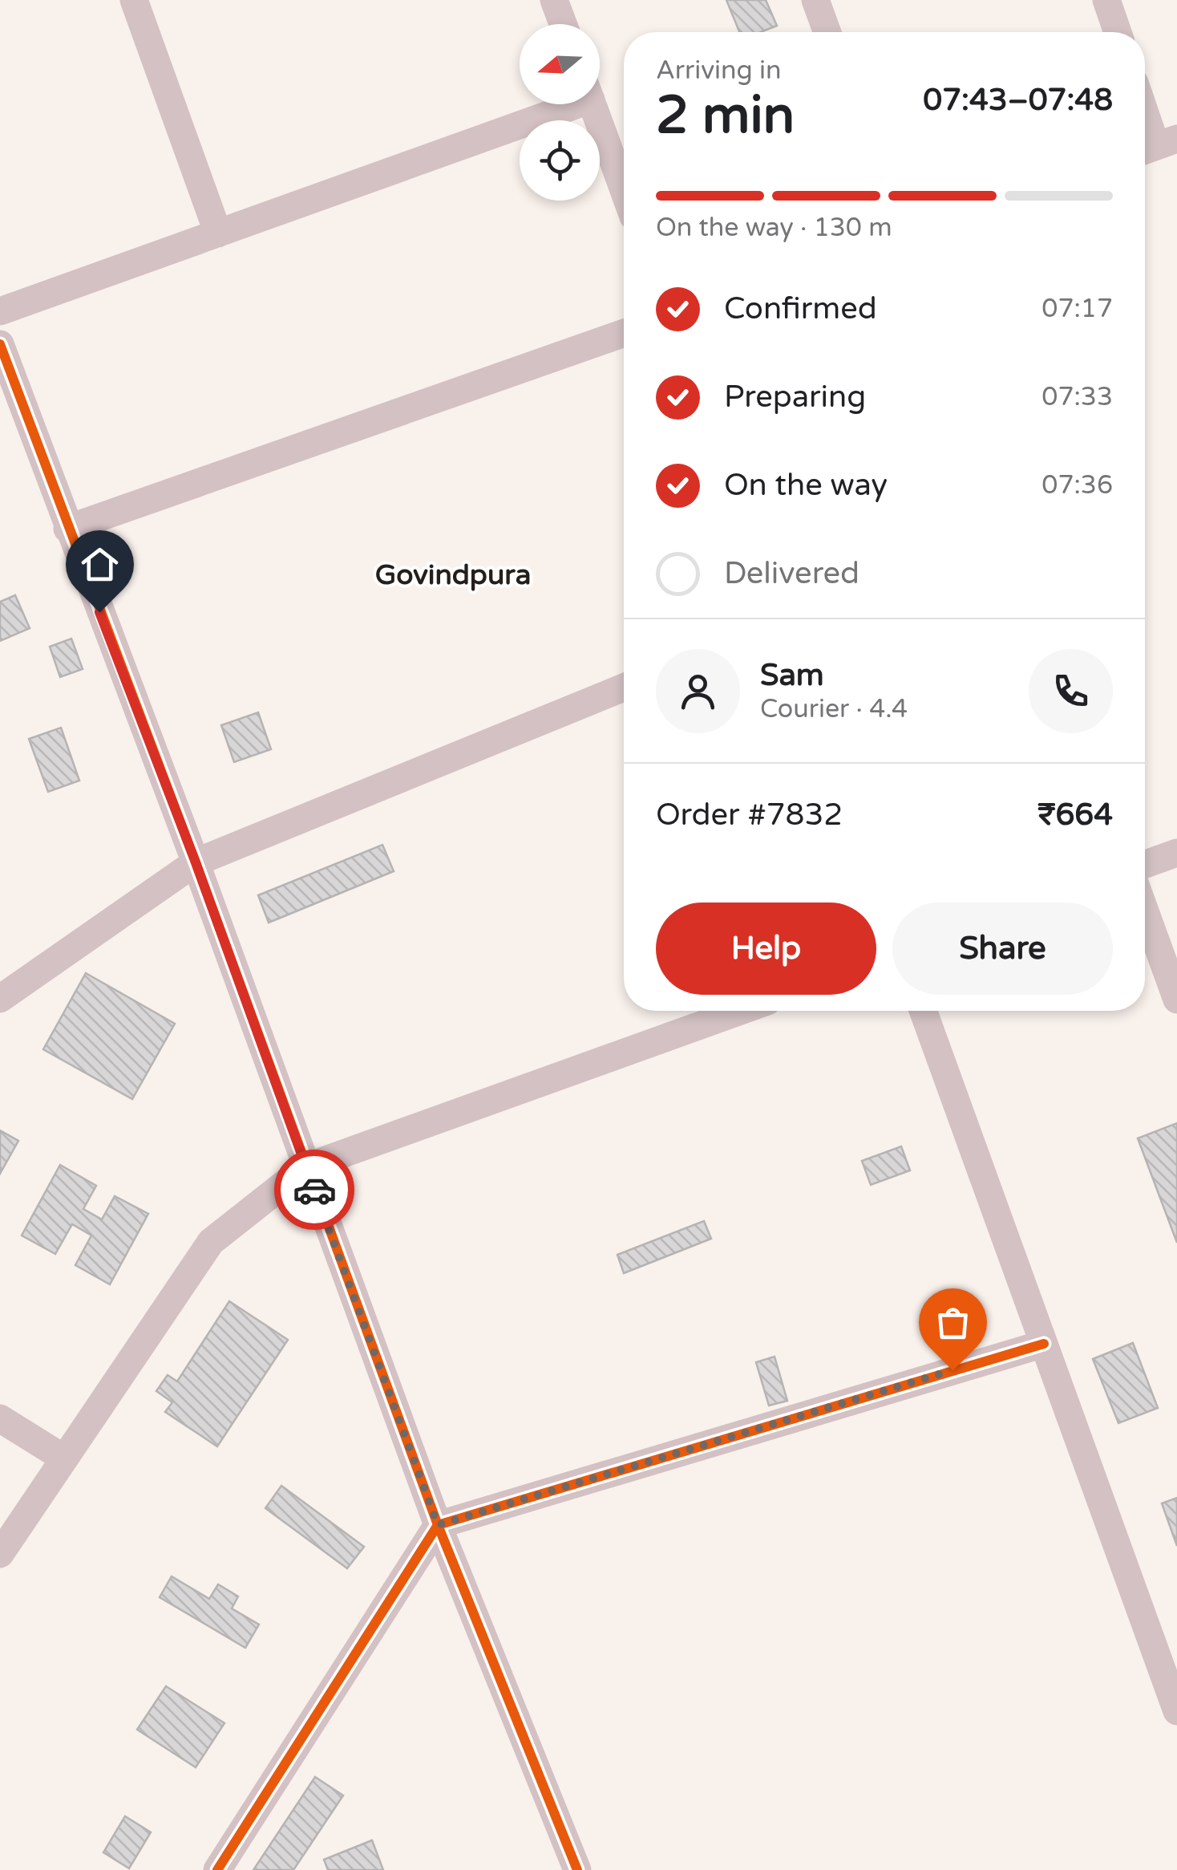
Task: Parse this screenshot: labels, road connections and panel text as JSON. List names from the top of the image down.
{
  "districts": ["Govindpura"],
  "north": "left",
  "page": {
    "heading": ["2 min", "Arriving in", "07:43–07:48"],
    "panel": [
      "Sam",
      "Courier · 4.4",
      "Order #7832",
      "₹664"
    ],
    "bar": "On the way · 130 m",
    "list": [
      ["Confirmed", "07:17"],
      ["Preparing", "07:33"],
      ["On the way", "07:36"],
      "Delivered"
    ],
    "buttons": ["Help", "Share"]
  }
}
